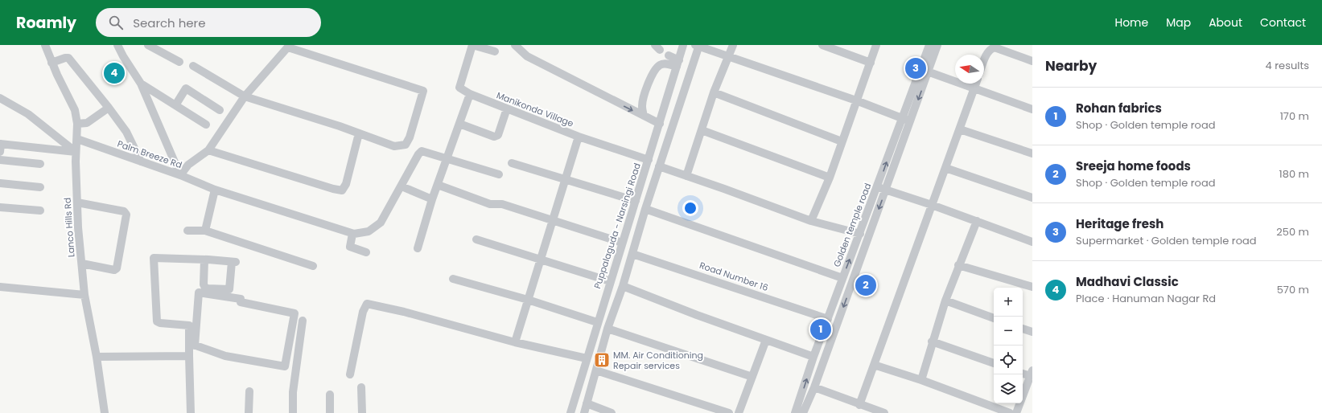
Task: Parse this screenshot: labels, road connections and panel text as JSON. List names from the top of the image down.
{
  "streets": {
    "street": [
      "Manikonda Village",
      "Palm Breeze Rd",
      "Golden temple road",
      "Puppalaguda - Narsingi Road",
      "Lanco Hills Rd",
      "Road Number 16"
    ]
  },
  "crossings": [
    ["Manikonda Village", "Puppalaguda - Narsingi Road"],
    ["Palm Breeze Rd", "Lanco Hills Rd"],
    ["Golden temple road", "Road Number 16"]
  ],
  "places": {
    "building": ["MM. Air Conditioning Repair services"]
  },
  "north": "left",
  "page": {
    "header": "Roamly",
    "search": "Search here",
    "nav": [
      "Home",
      "Map",
      "About",
      "Contact"
    ],
    "heading": ["Nearby", "4 results"],
    "pins": [
      "3",
      "4",
      "2",
      "1"
    ],
    "list": [
      {
        "mark": "1",
        "name": "Rohan fabrics",
        "note": "Shop · Golden temple road",
        "value": "170 m"
      },
      {
        "mark": "2",
        "name": "Sreeja home foods",
        "note": "Shop · Golden temple road",
        "value": "180 m"
      },
      {
        "mark": "3",
        "name": "Heritage fresh",
        "note": "Supermarket · Golden temple road",
        "value": "250 m"
      },
      {
        "mark": "4",
        "name": "Madhavi Classic",
        "note": "Place · Hanuman Nagar Rd",
        "value": "570 m"
      }
    ],
    "map_buttons": ["+", "−"]
  }
}
